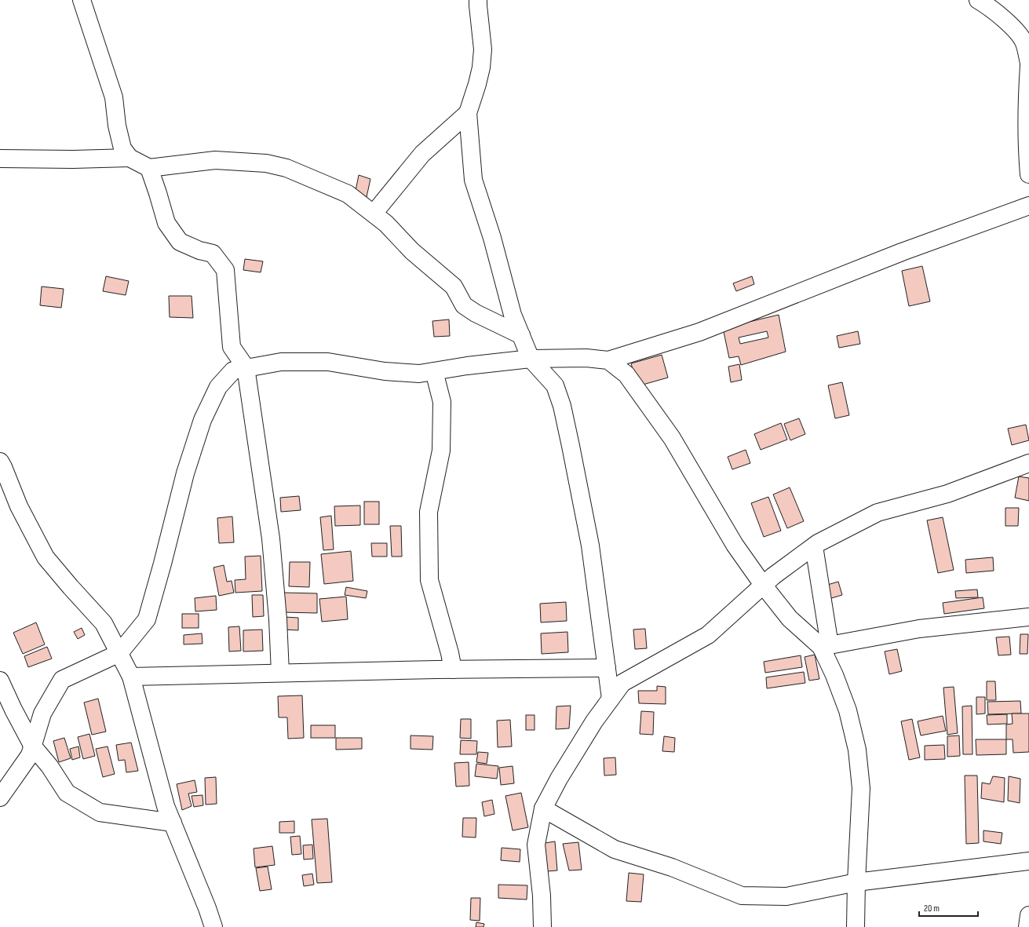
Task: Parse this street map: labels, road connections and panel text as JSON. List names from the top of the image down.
{
  "scale_bar": "20 m"
}
